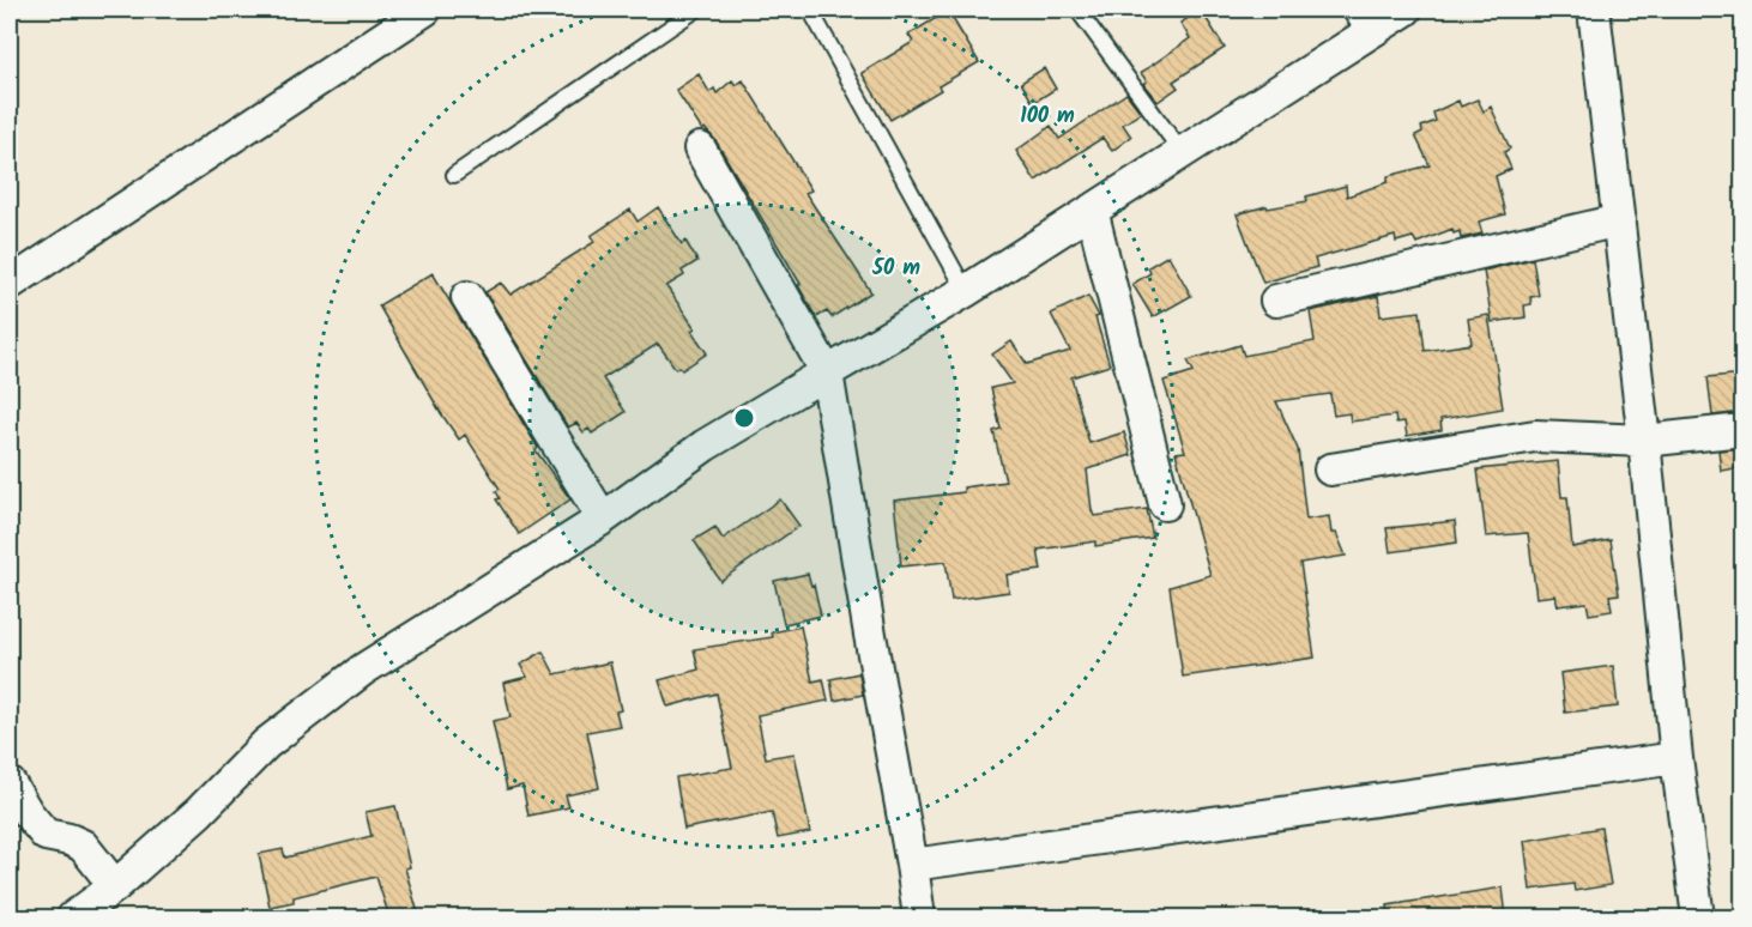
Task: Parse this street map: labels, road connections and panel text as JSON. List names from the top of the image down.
{
  "rings": ["100 m", "50 m"]
}
